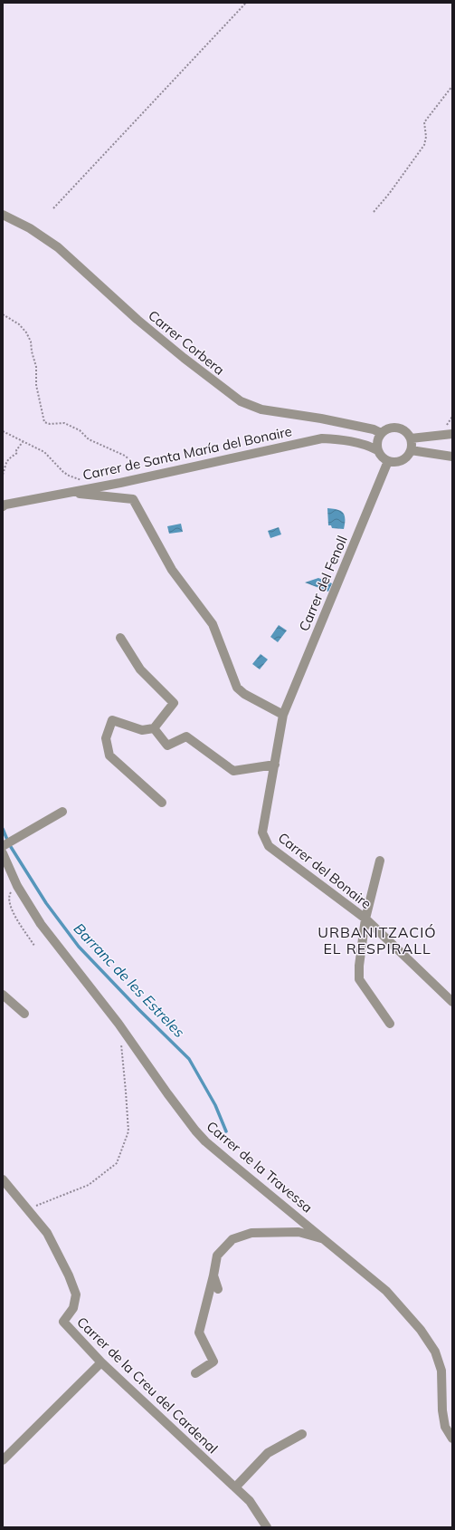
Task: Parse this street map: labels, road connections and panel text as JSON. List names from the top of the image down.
{
  "streets": {
    "street": [
      "Carrer Corbera",
      "Carrer de Santa María del Bonaire",
      "Carrer del Fenoll",
      "Carrer del Bonaire",
      "Carrer de la Travessa",
      "Carrer de la Creu del Cardenal"
    ]
  },
  "crossings": [
    ["Carrer Corbera", "Carrer de Santa María del Bonaire"],
    ["Carrer Corbera", "Carrer del Fenoll"],
    ["Carrer de Santa María del Bonaire", "Carrer del Fenoll"],
    ["Carrer del Fenoll", "Carrer del Bonaire"]
  ],
  "districts": ["URBANITZACIÓ EL RESPIRALL"],
  "water": ["Barranc de les Estreles"]
}
